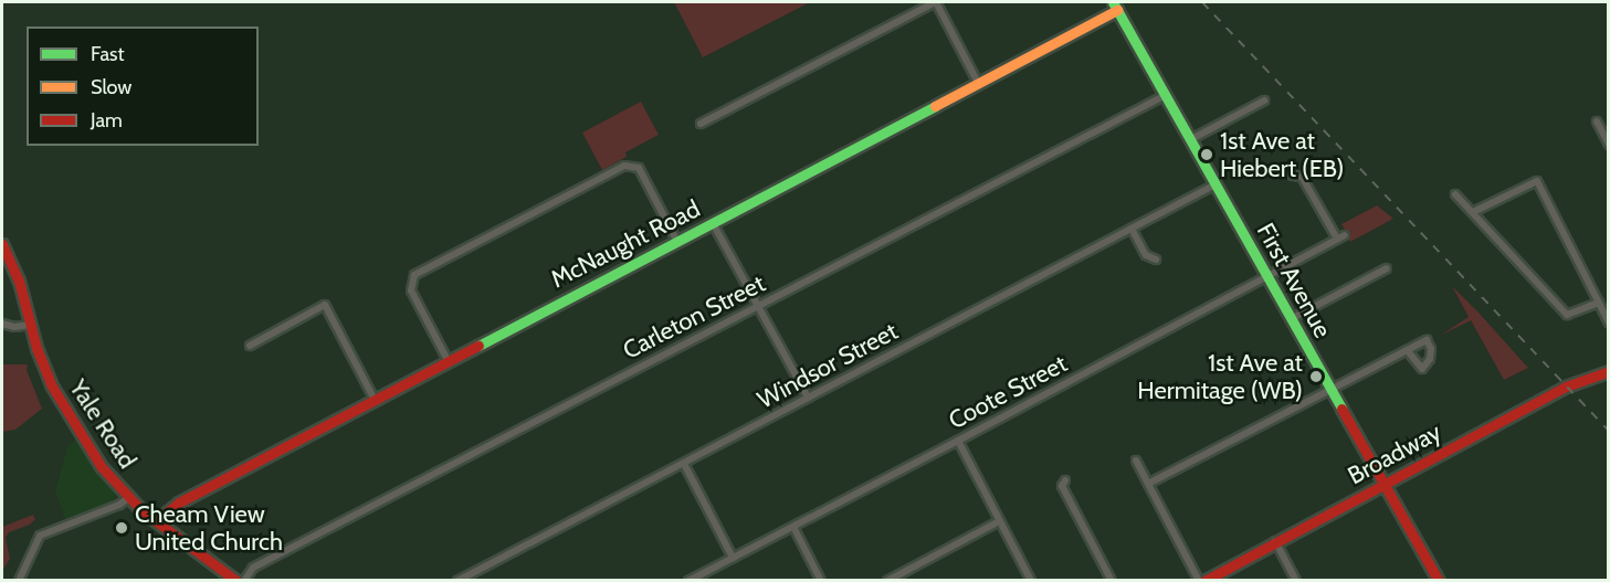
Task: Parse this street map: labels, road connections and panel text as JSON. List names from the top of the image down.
{
  "streets": {
    "street": [
      "McNaught Road",
      "First Avenue",
      "Carleton Street",
      "Windsor Street",
      "Coote Street",
      "Yale Road",
      "Broadway"
    ]
  },
  "crossings": [
    ["McNaught Road", "First Avenue"],
    ["McNaught Road", "Yale Road"],
    ["First Avenue", "Carleton Street"],
    ["First Avenue", "Windsor Street"],
    ["First Avenue", "Coote Street"],
    ["First Avenue", "Broadway"]
  ],
  "places": ["1st Ave at Hiebert (EB)", "1st Ave at Hermitage (WB)", "Cheam View United Church"],
  "legend": ["Fast", "Slow", "Jam"]
}
